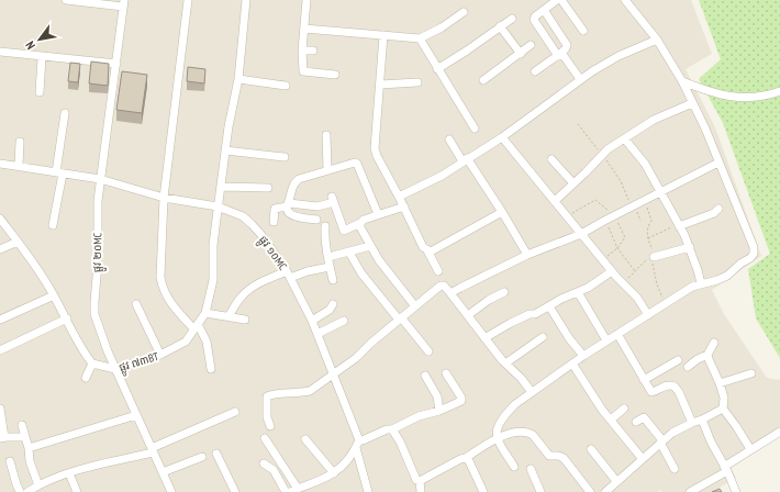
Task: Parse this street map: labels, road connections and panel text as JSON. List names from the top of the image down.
{
  "streets": {
    "street": ["ផ្លូវ ២០MC", "ផ្លូវ ១០MC", "ផ្លូវ ៧៣BT"]
  },
  "crossings": [
    ["ផ្លូវ ២០MC", "ផ្លូវ ១០MC"],
    ["ផ្លូវ ២០MC", "ផ្លូវ ៧៣BT"],
    ["ផ្លូវ ១០MC", "ផ្លូវ ៧៣BT"]
  ],
  "north": "bottom left"
}
